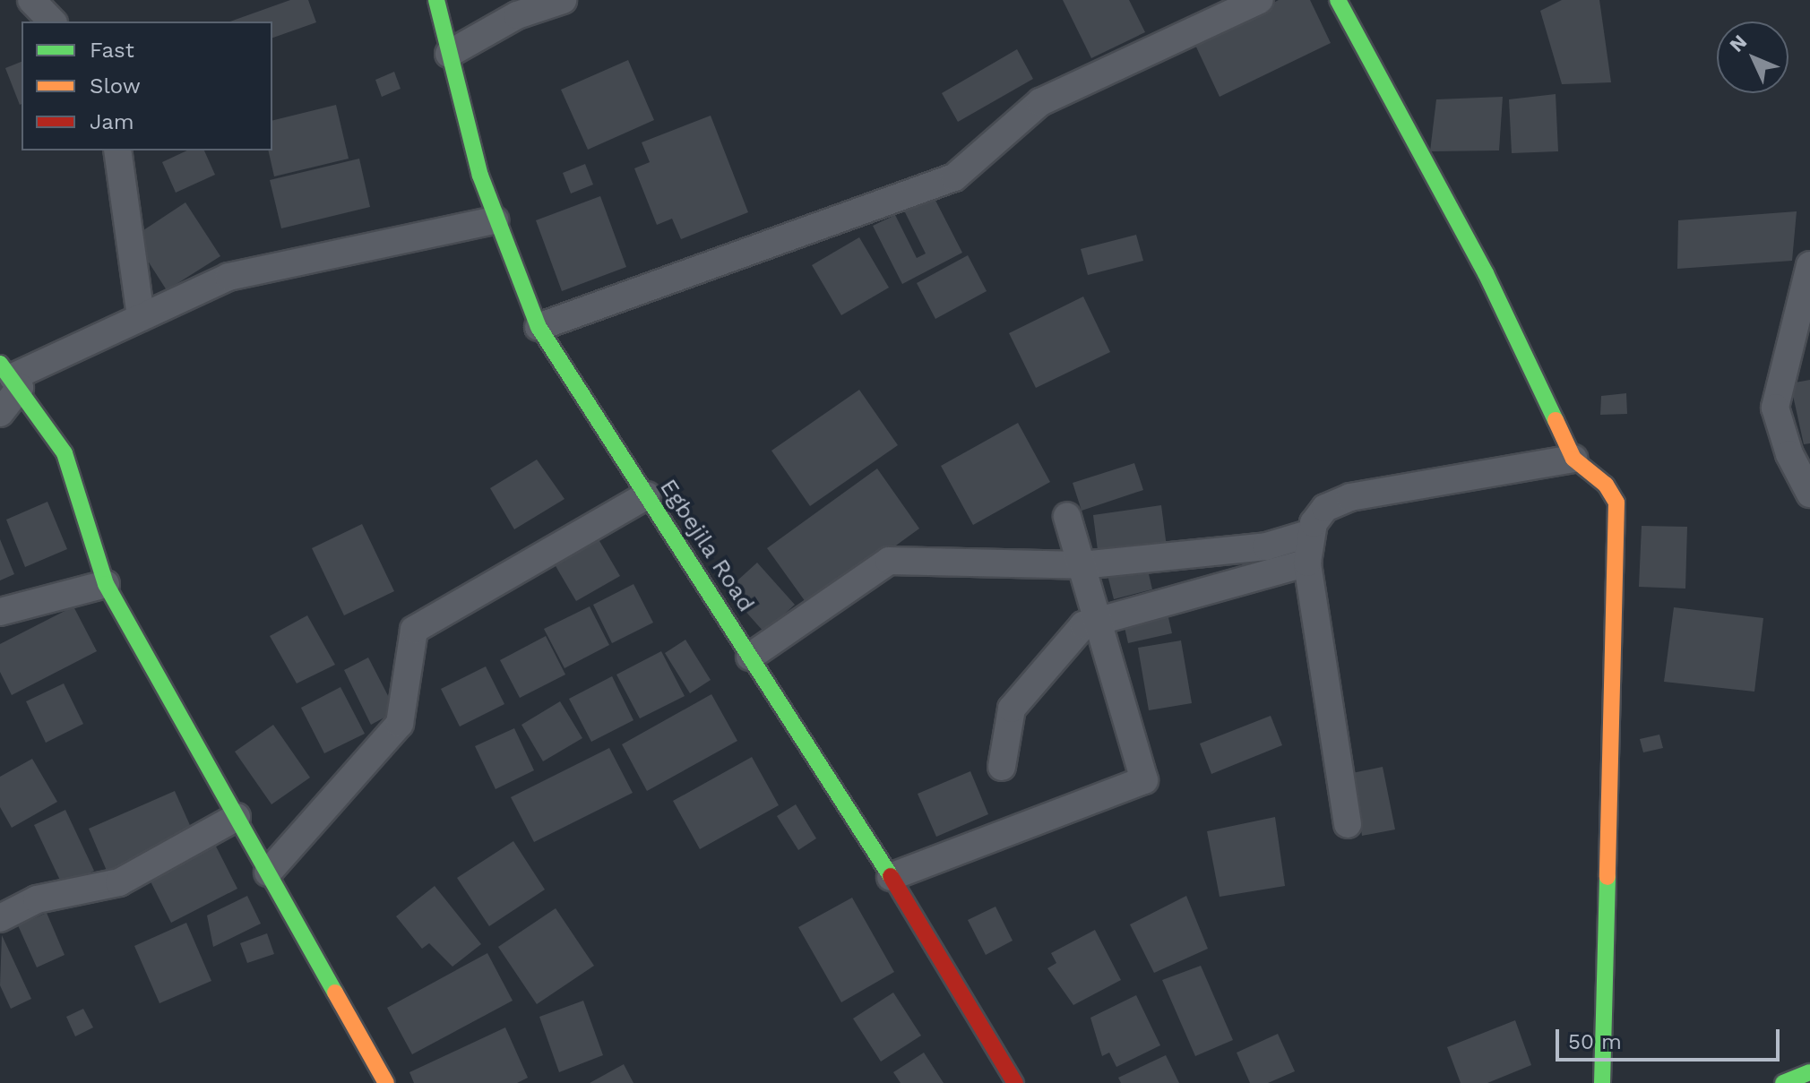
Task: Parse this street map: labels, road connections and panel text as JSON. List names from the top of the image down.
{
  "streets": {
    "street": ["Egbejila Road"]
  },
  "legend": ["Fast", "Slow", "Jam"],
  "scale_bar": "50 m",
  "north": "top left"
}
